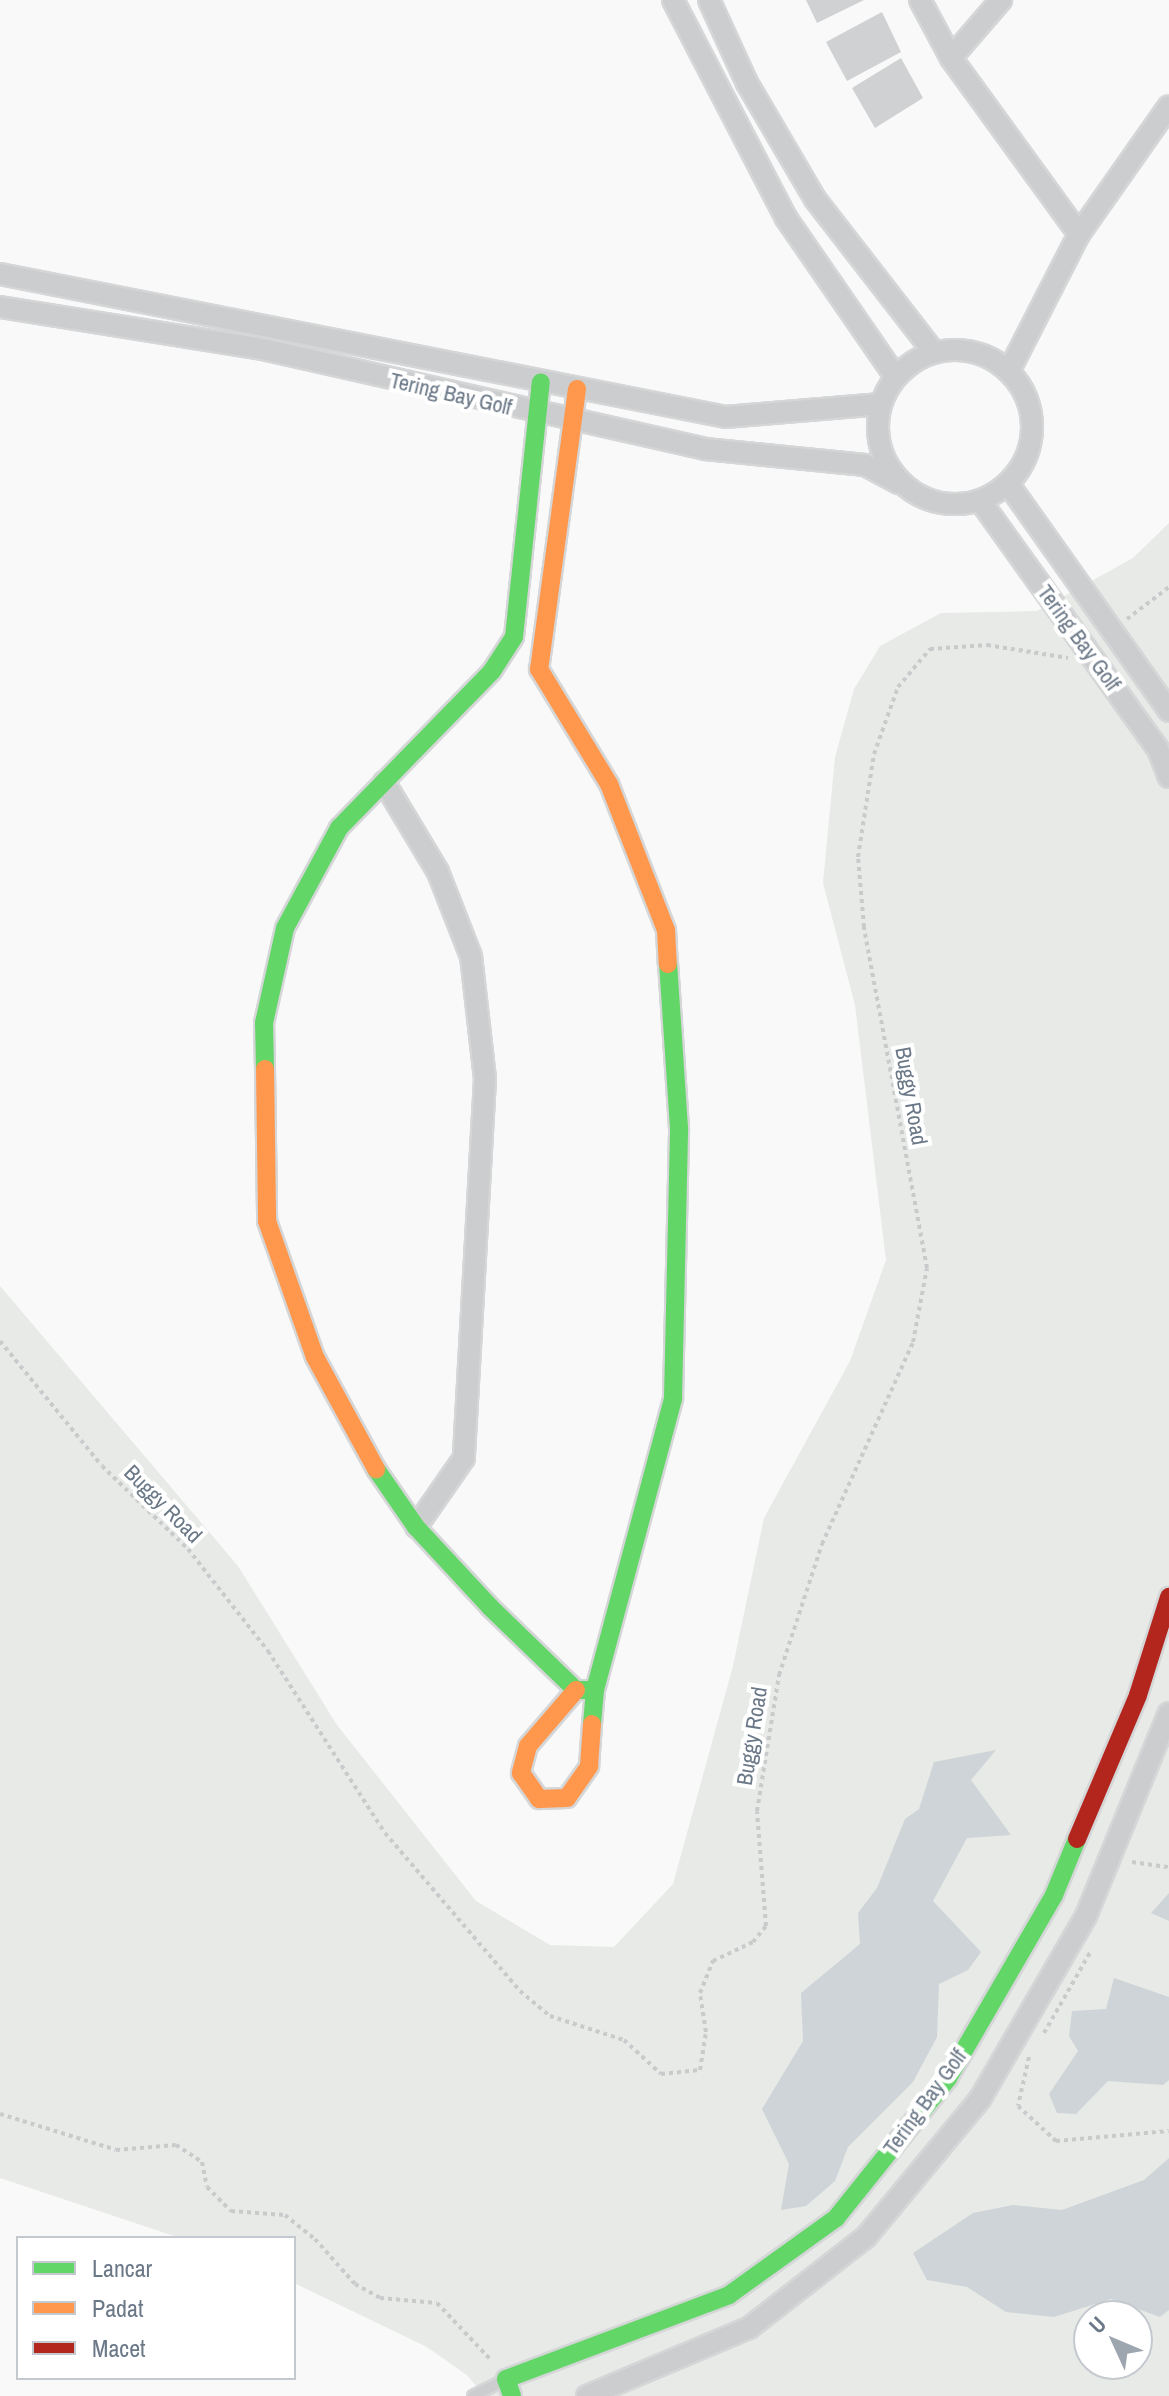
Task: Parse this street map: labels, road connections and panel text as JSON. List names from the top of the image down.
{
  "streets": {
    "street": ["Tering Bay Golf"],
    "path": ["Buggy Road"]
  },
  "crossings": [
    ["Tering Bay Golf", "Buggy Road"]
  ],
  "legend": ["Lancar", "Padat", "Macet"],
  "north": "top left"
}
